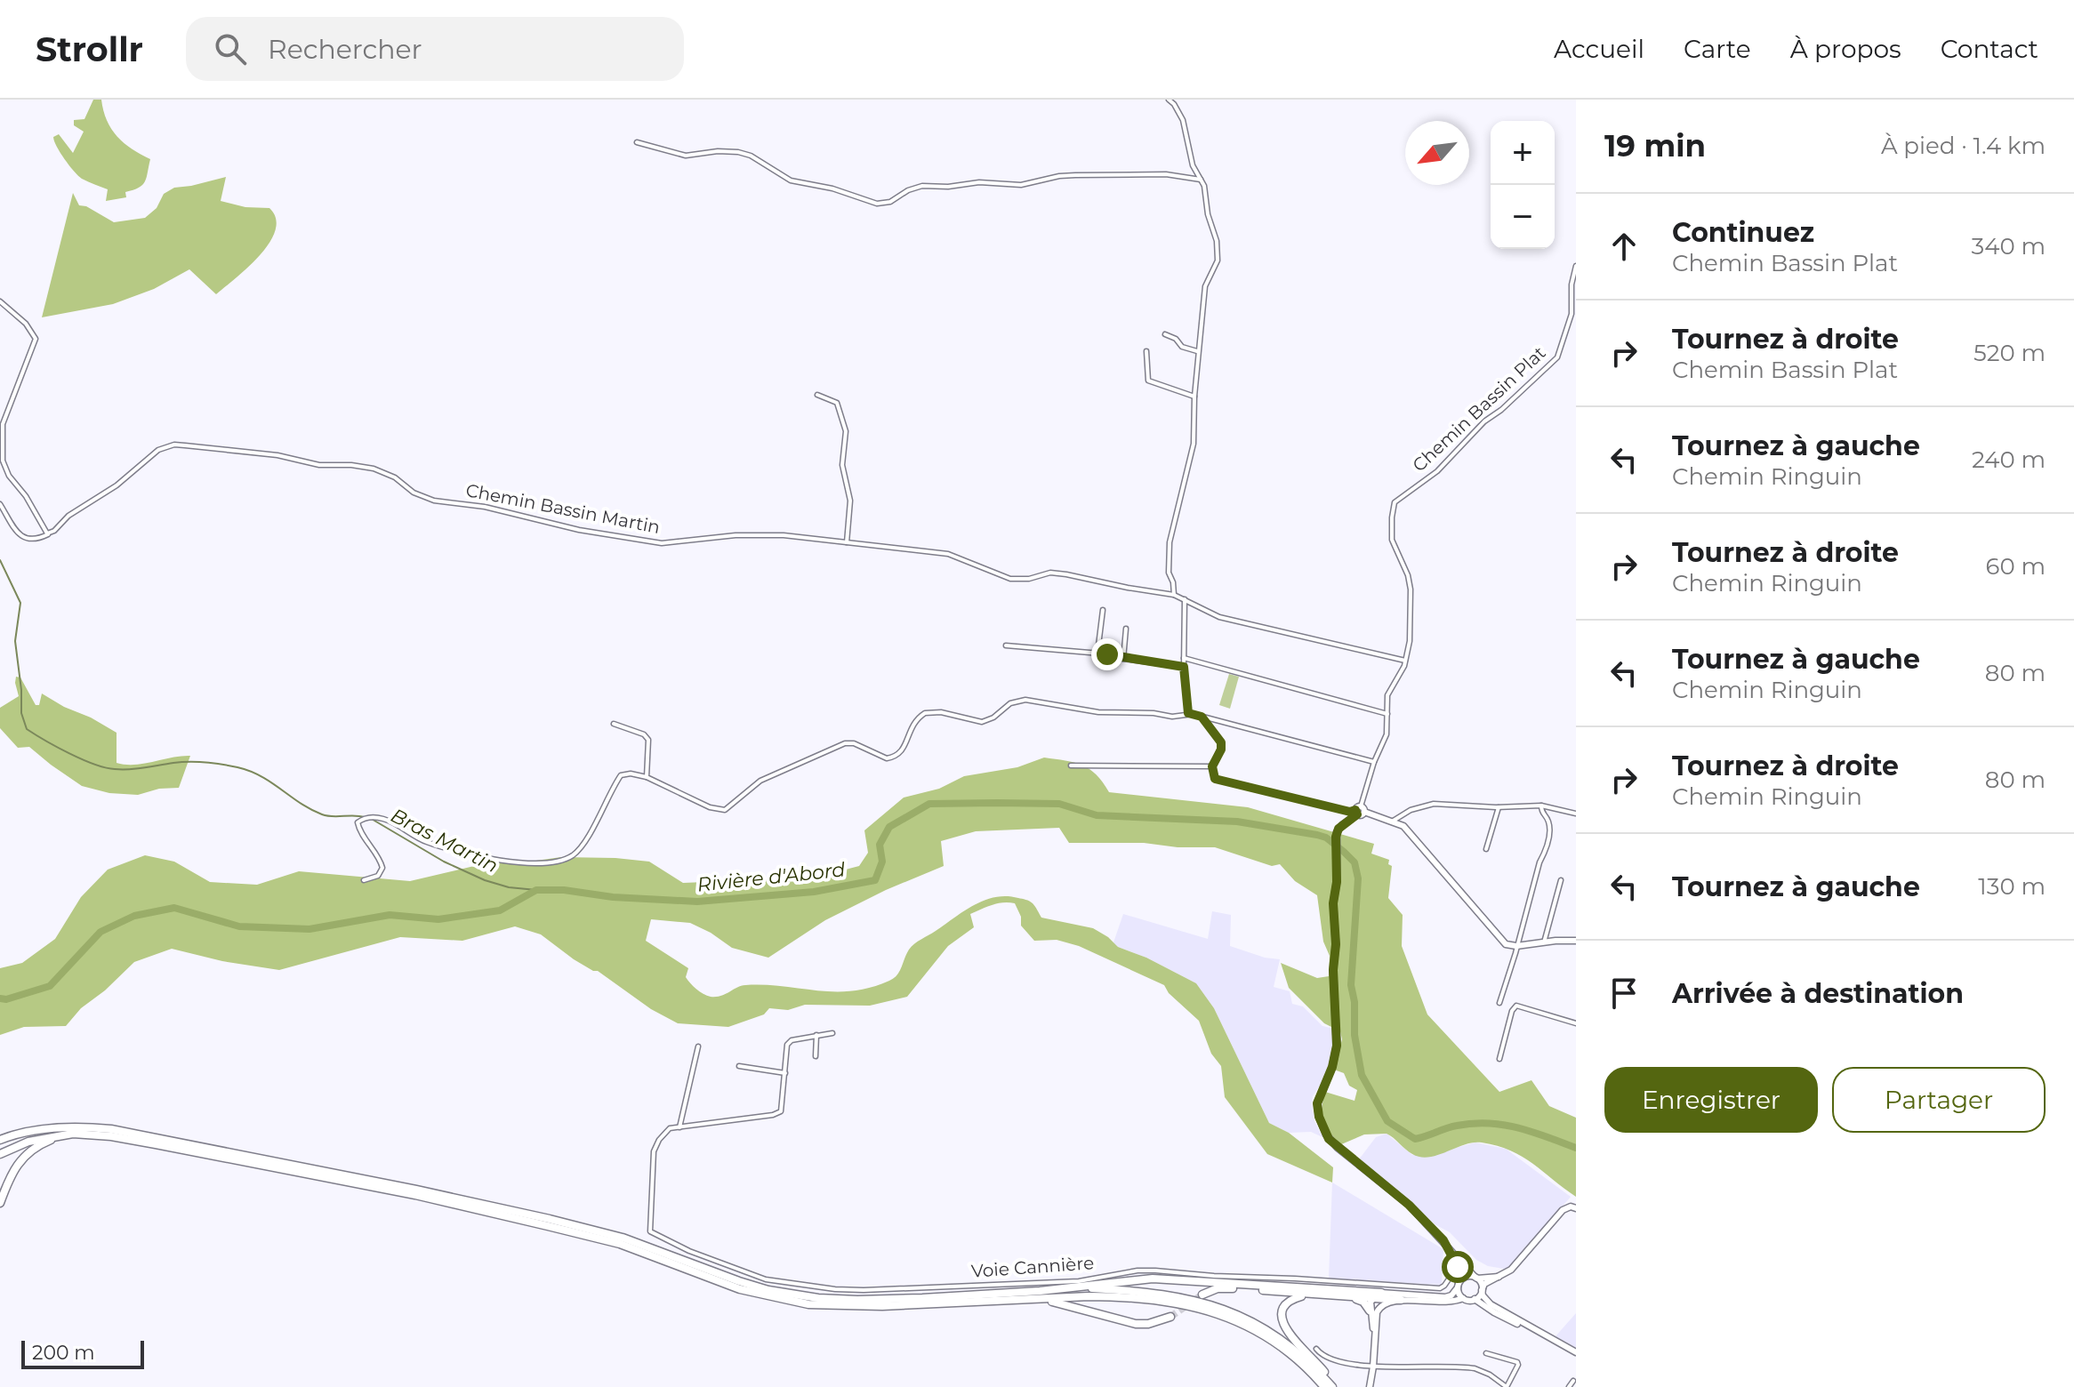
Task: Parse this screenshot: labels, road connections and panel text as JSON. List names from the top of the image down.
{
  "streets": {
    "street": ["Chemin Bassin Plat", "Chemin Bassin Martin", "Voie Cannière"]
  },
  "crossings": [
    ["Chemin Bassin Plat", "Chemin Bassin Martin"],
    ["Chemin Bassin Plat", "Voie Cannière"]
  ],
  "water": ["Bras Martin", "Rivière d'Abord"],
  "scale_bar": "200 m",
  "north": "bottom left",
  "page": {
    "header": "Strollr",
    "search": "Rechercher",
    "nav": [
      "Accueil",
      "Carte",
      "À propos",
      "Contact"
    ],
    "heading": ["19 min", "À pied · 1.4 km"],
    "map_buttons": ["+", "−"],
    "list": [
      ["Continuez", "Chemin Bassin Plat", "340 m"],
      ["Tournez à droite", "Chemin Bassin Plat", "520 m"],
      ["Tournez à gauche", "Chemin Ringuin", "240 m"],
      ["Tournez à droite", "Chemin Ringuin", "60 m"],
      ["Tournez à gauche", "Chemin Ringuin", "80 m"],
      ["Tournez à droite", "Chemin Ringuin", "80 m"],
      ["Tournez à gauche", "130 m"],
      "Arrivée à destination"
    ],
    "buttons": ["Enregistrer", "Partager"],
    "scale": "200 m"
  }
}
